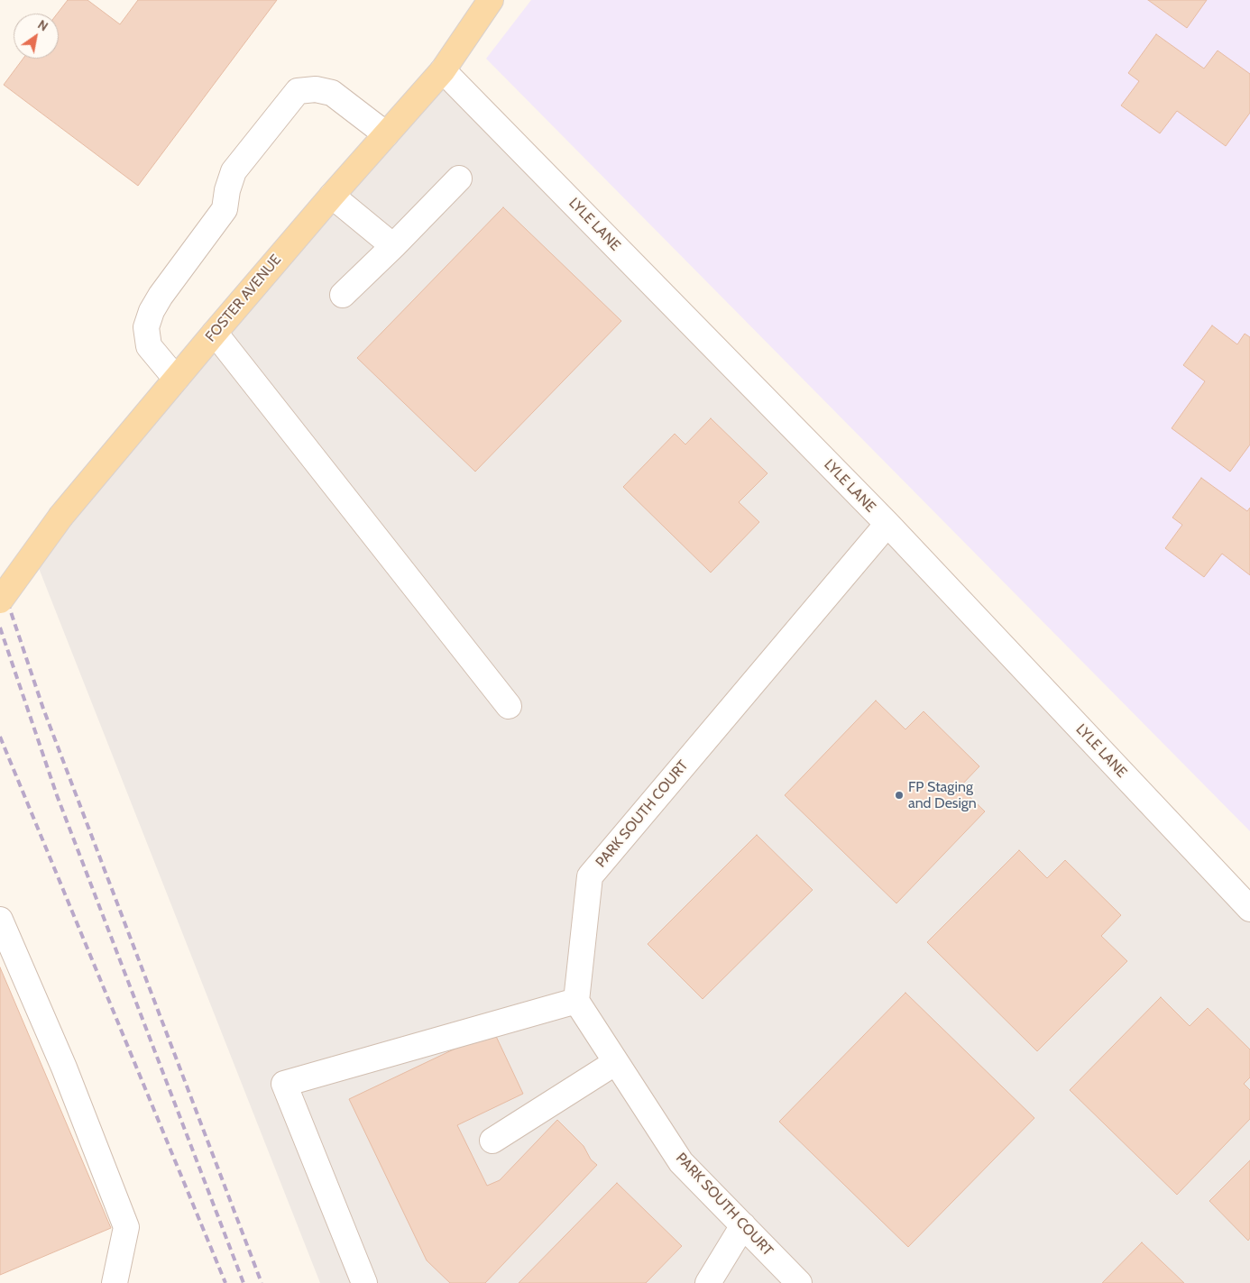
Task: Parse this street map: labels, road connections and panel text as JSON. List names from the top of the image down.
{
  "streets": {
    "main road": ["FOSTER AVENUE"],
    "street": ["LYLE LANE", "PARK SOUTH COURT"]
  },
  "crossings": [
    ["LYLE LANE", "FOSTER AVENUE"],
    ["LYLE LANE", "PARK SOUTH COURT"]
  ],
  "places": ["FP Staging and Design"],
  "north": "top right"
}
